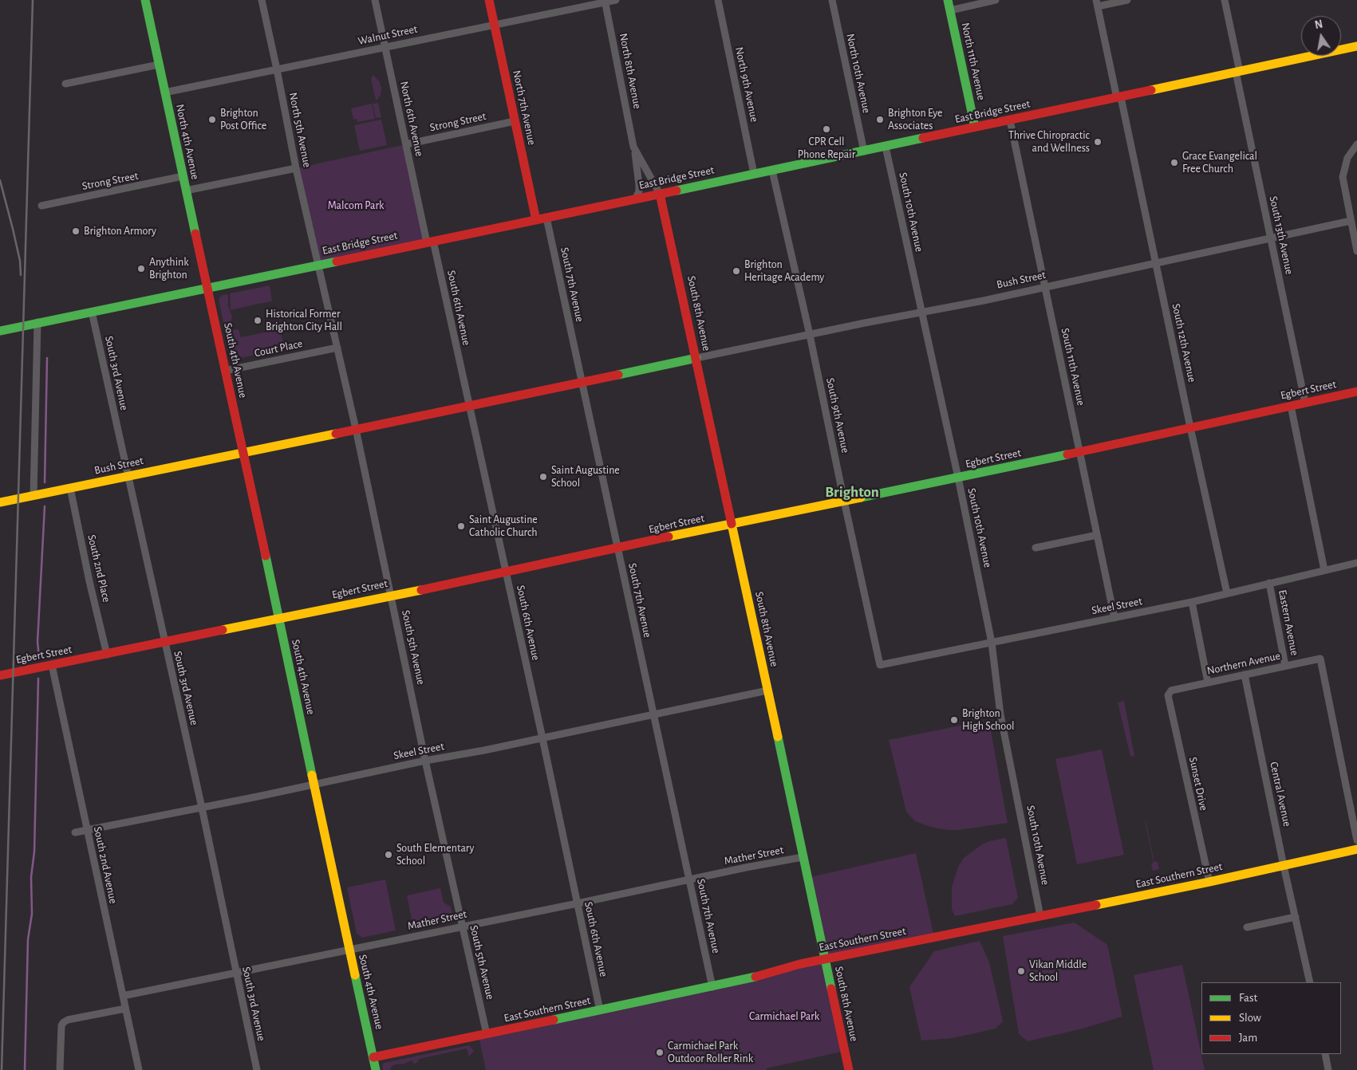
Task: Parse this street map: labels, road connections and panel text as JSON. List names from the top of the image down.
{
  "streets": {
    "street": [
      "Walnut Street",
      "North 11th Avenue",
      "North 8th Avenue",
      "North 10th Avenue",
      "North 9th Avenue",
      "North 7th Avenue",
      "East Bridge Street",
      "North 6th Avenue",
      "Strong Street",
      "North 5th Avenue",
      "North 4th Avenue",
      "South 10th Avenue",
      "South 13th Avenue",
      "Bush Street",
      "South 7th Avenue",
      "South 6th Avenue",
      "South 8th Avenue",
      "South 12th Avenue",
      "Court Place",
      "South 4th Avenue",
      "South 11th Avenue",
      "South 3rd Avenue",
      "Egbert Street",
      "South 9th Avenue",
      "South 2nd Place",
      "Skeel Street",
      "Eastern Avenue",
      "South 5th Avenue",
      "Northern Avenue",
      "Sunset Drive",
      "Central Avenue",
      "Mather Street",
      "South 2nd Avenue",
      "East Southern Street"
    ]
  },
  "crossings": [
    ["Walnut Street", "North 8th Avenue"],
    ["Walnut Street", "North 7th Avenue"],
    ["Walnut Street", "North 6th Avenue"],
    ["Walnut Street", "North 5th Avenue"],
    ["Walnut Street", "North 4th Avenue"],
    ["North 11th Avenue", "East Bridge Street"],
    ["North 8th Avenue", "East Bridge Street"],
    ["North 8th Avenue", "South 8th Avenue"],
    ["North 10th Avenue", "East Bridge Street"],
    ["North 9th Avenue", "East Bridge Street"],
    ["North 7th Avenue", "East Bridge Street"],
    ["North 7th Avenue", "Strong Street"],
    ["East Bridge Street", "North 6th Avenue"],
    ["East Bridge Street", "North 5th Avenue"],
    ["East Bridge Street", "North 4th Avenue"],
    ["East Bridge Street", "South 10th Avenue"],
    ["East Bridge Street", "South 13th Avenue"],
    ["East Bridge Street", "South 7th Avenue"],
    ["East Bridge Street", "South 6th Avenue"],
    ["East Bridge Street", "South 8th Avenue"],
    ["East Bridge Street", "South 12th Avenue"],
    ["East Bridge Street", "South 4th Avenue"],
    ["East Bridge Street", "South 11th Avenue"],
    ["East Bridge Street", "South 3rd Avenue"],
    ["East Bridge Street", "South 9th Avenue"],
    ["East Bridge Street", "South 5th Avenue"],
    ["North 6th Avenue", "Strong Street"],
    ["North 6th Avenue", "South 6th Avenue"],
    ["Strong Street", "North 4th Avenue"],
    ["North 5th Avenue", "South 5th Avenue"],
    ["North 4th Avenue", "South 4th Avenue"],
    ["South 10th Avenue", "Bush Street"],
    ["South 10th Avenue", "Egbert Street"],
    ["South 10th Avenue", "Skeel Street"],
    ["South 10th Avenue", "East Southern Street"],
    ["South 13th Avenue", "Bush Street"],
    ["South 13th Avenue", "Egbert Street"],
    ["Bush Street", "South 7th Avenue"],
    ["Bush Street", "South 6th Avenue"],
    ["Bush Street", "South 8th Avenue"],
    ["Bush Street", "South 12th Avenue"],
    ["Bush Street", "South 4th Avenue"],
    ["Bush Street", "South 11th Avenue"],
    ["Bush Street", "South 3rd Avenue"],
    ["Bush Street", "South 9th Avenue"],
    ["Bush Street", "South 2nd Place"],
    ["Bush Street", "South 5th Avenue"],
    ["South 7th Avenue", "Egbert Street"],
    ["South 7th Avenue", "Skeel Street"],
    ["South 7th Avenue", "Mather Street"],
    ["South 7th Avenue", "East Southern Street"],
    ["South 6th Avenue", "Egbert Street"],
    ["South 6th Avenue", "Skeel Street"],
    ["South 6th Avenue", "Mather Street"],
    ["South 6th Avenue", "East Southern Street"],
    ["South 8th Avenue", "Egbert Street"],
    ["South 8th Avenue", "Skeel Street"],
    ["South 8th Avenue", "Mather Street"],
    ["South 8th Avenue", "East Southern Street"],
    ["South 12th Avenue", "Egbert Street"],
    ["South 12th Avenue", "Skeel Street"],
    ["Court Place", "South 4th Avenue"],
    ["Court Place", "South 5th Avenue"],
    ["South 4th Avenue", "Egbert Street"],
    ["South 4th Avenue", "Skeel Street"],
    ["South 4th Avenue", "Mather Street"],
    ["South 4th Avenue", "East Southern Street"],
    ["South 11th Avenue", "Egbert Street"],
    ["South 11th Avenue", "Skeel Street"],
    ["South 3rd Avenue", "Egbert Street"],
    ["South 3rd Avenue", "Skeel Street"],
    ["South 3rd Avenue", "Mather Street"],
    ["Egbert Street", "South 9th Avenue"],
    ["Egbert Street", "South 2nd Place"],
    ["Egbert Street", "South 5th Avenue"],
    ["Egbert Street", "South 2nd Avenue"],
    ["South 9th Avenue", "Skeel Street"],
    ["Skeel Street", "Eastern Avenue"],
    ["Skeel Street", "South 5th Avenue"],
    ["Skeel Street", "South 2nd Avenue"],
    ["Eastern Avenue", "Northern Avenue"],
    ["South 5th Avenue", "Mather Street"],
    ["South 5th Avenue", "East Southern Street"],
    ["Northern Avenue", "Sunset Drive"],
    ["Northern Avenue", "Central Avenue"],
    ["Sunset Drive", "East Southern Street"],
    ["Central Avenue", "East Southern Street"],
    ["Mather Street", "South 2nd Avenue"]
  ],
  "districts": ["Brighton"],
  "parks": ["Malcom Park", "Carmichael Park"],
  "places": [
    "Brighton Post Office",
    "Brighton Eye Associates",
    "CPR Cell Phone Repair",
    "Thrive Chiropractic and Wellness",
    "Grace Evangelical Free Church",
    "Brighton Armory",
    "Anythink Brighton",
    "Brighton Heritage Academy",
    "Historical Former Brighton City Hall",
    "Saint Augustine School",
    "Saint Augustine Catholic Church",
    "Brighton High School",
    "South Elementary School",
    "Vikan Middle School",
    "Carmichael Park Outdoor Roller Rink"
  ],
  "legend": ["Fast", "Slow", "Jam"],
  "north": "top"
}
